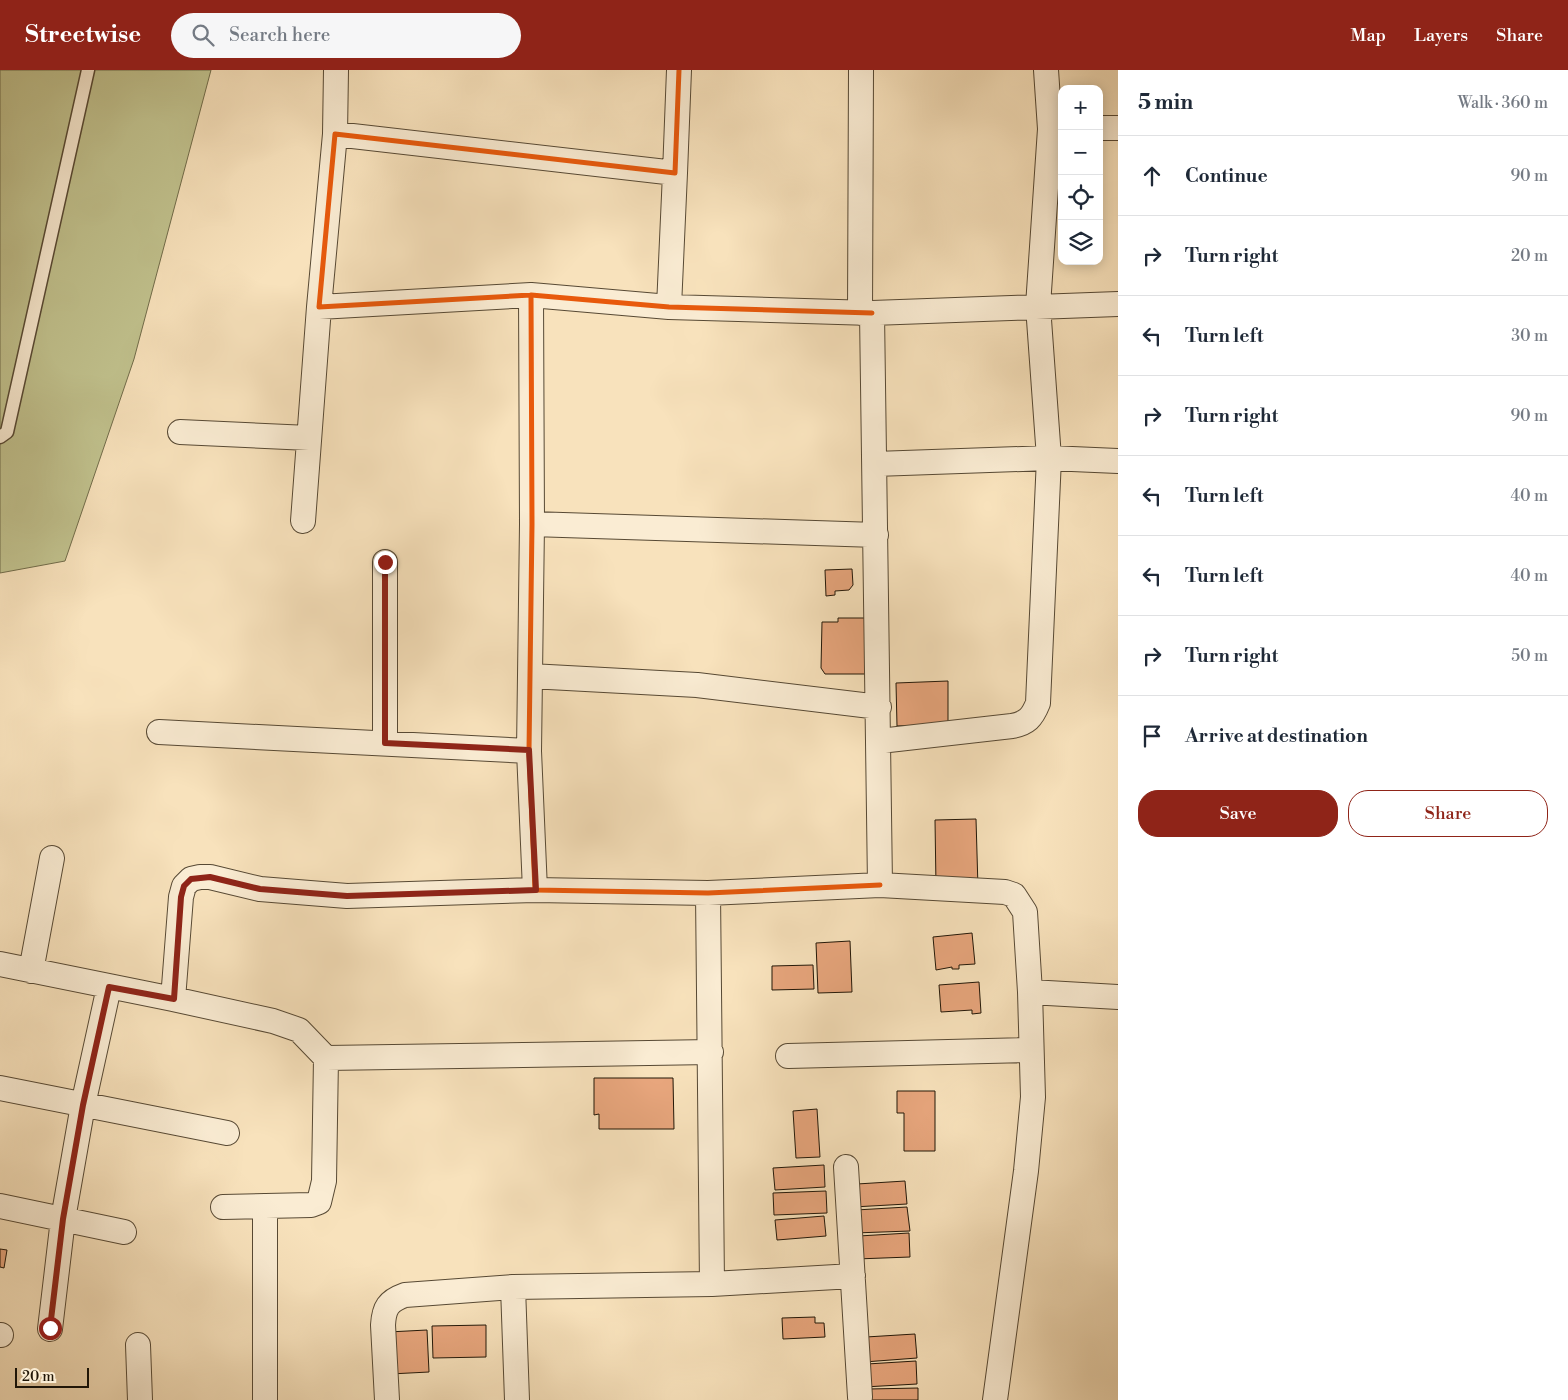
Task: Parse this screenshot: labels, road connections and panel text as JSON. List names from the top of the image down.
{
  "scale_bar": "20 m",
  "page": {
    "header": "Streetwise",
    "search": "Search here",
    "nav": ["Map", "Layers", "Share"],
    "heading": ["5 min", "Walk · 360 m"],
    "map_buttons": ["+", "−"],
    "list": [
      ["Continue", "90 m"],
      ["Turn right", "20 m"],
      ["Turn left", "30 m"],
      ["Turn right", "90 m"],
      ["Turn left", "40 m"],
      ["Turn left", "40 m"],
      ["Turn right", "50 m"],
      "Arrive at destination"
    ],
    "buttons": ["Save", "Share"],
    "scale": "20 m"
  }
}
